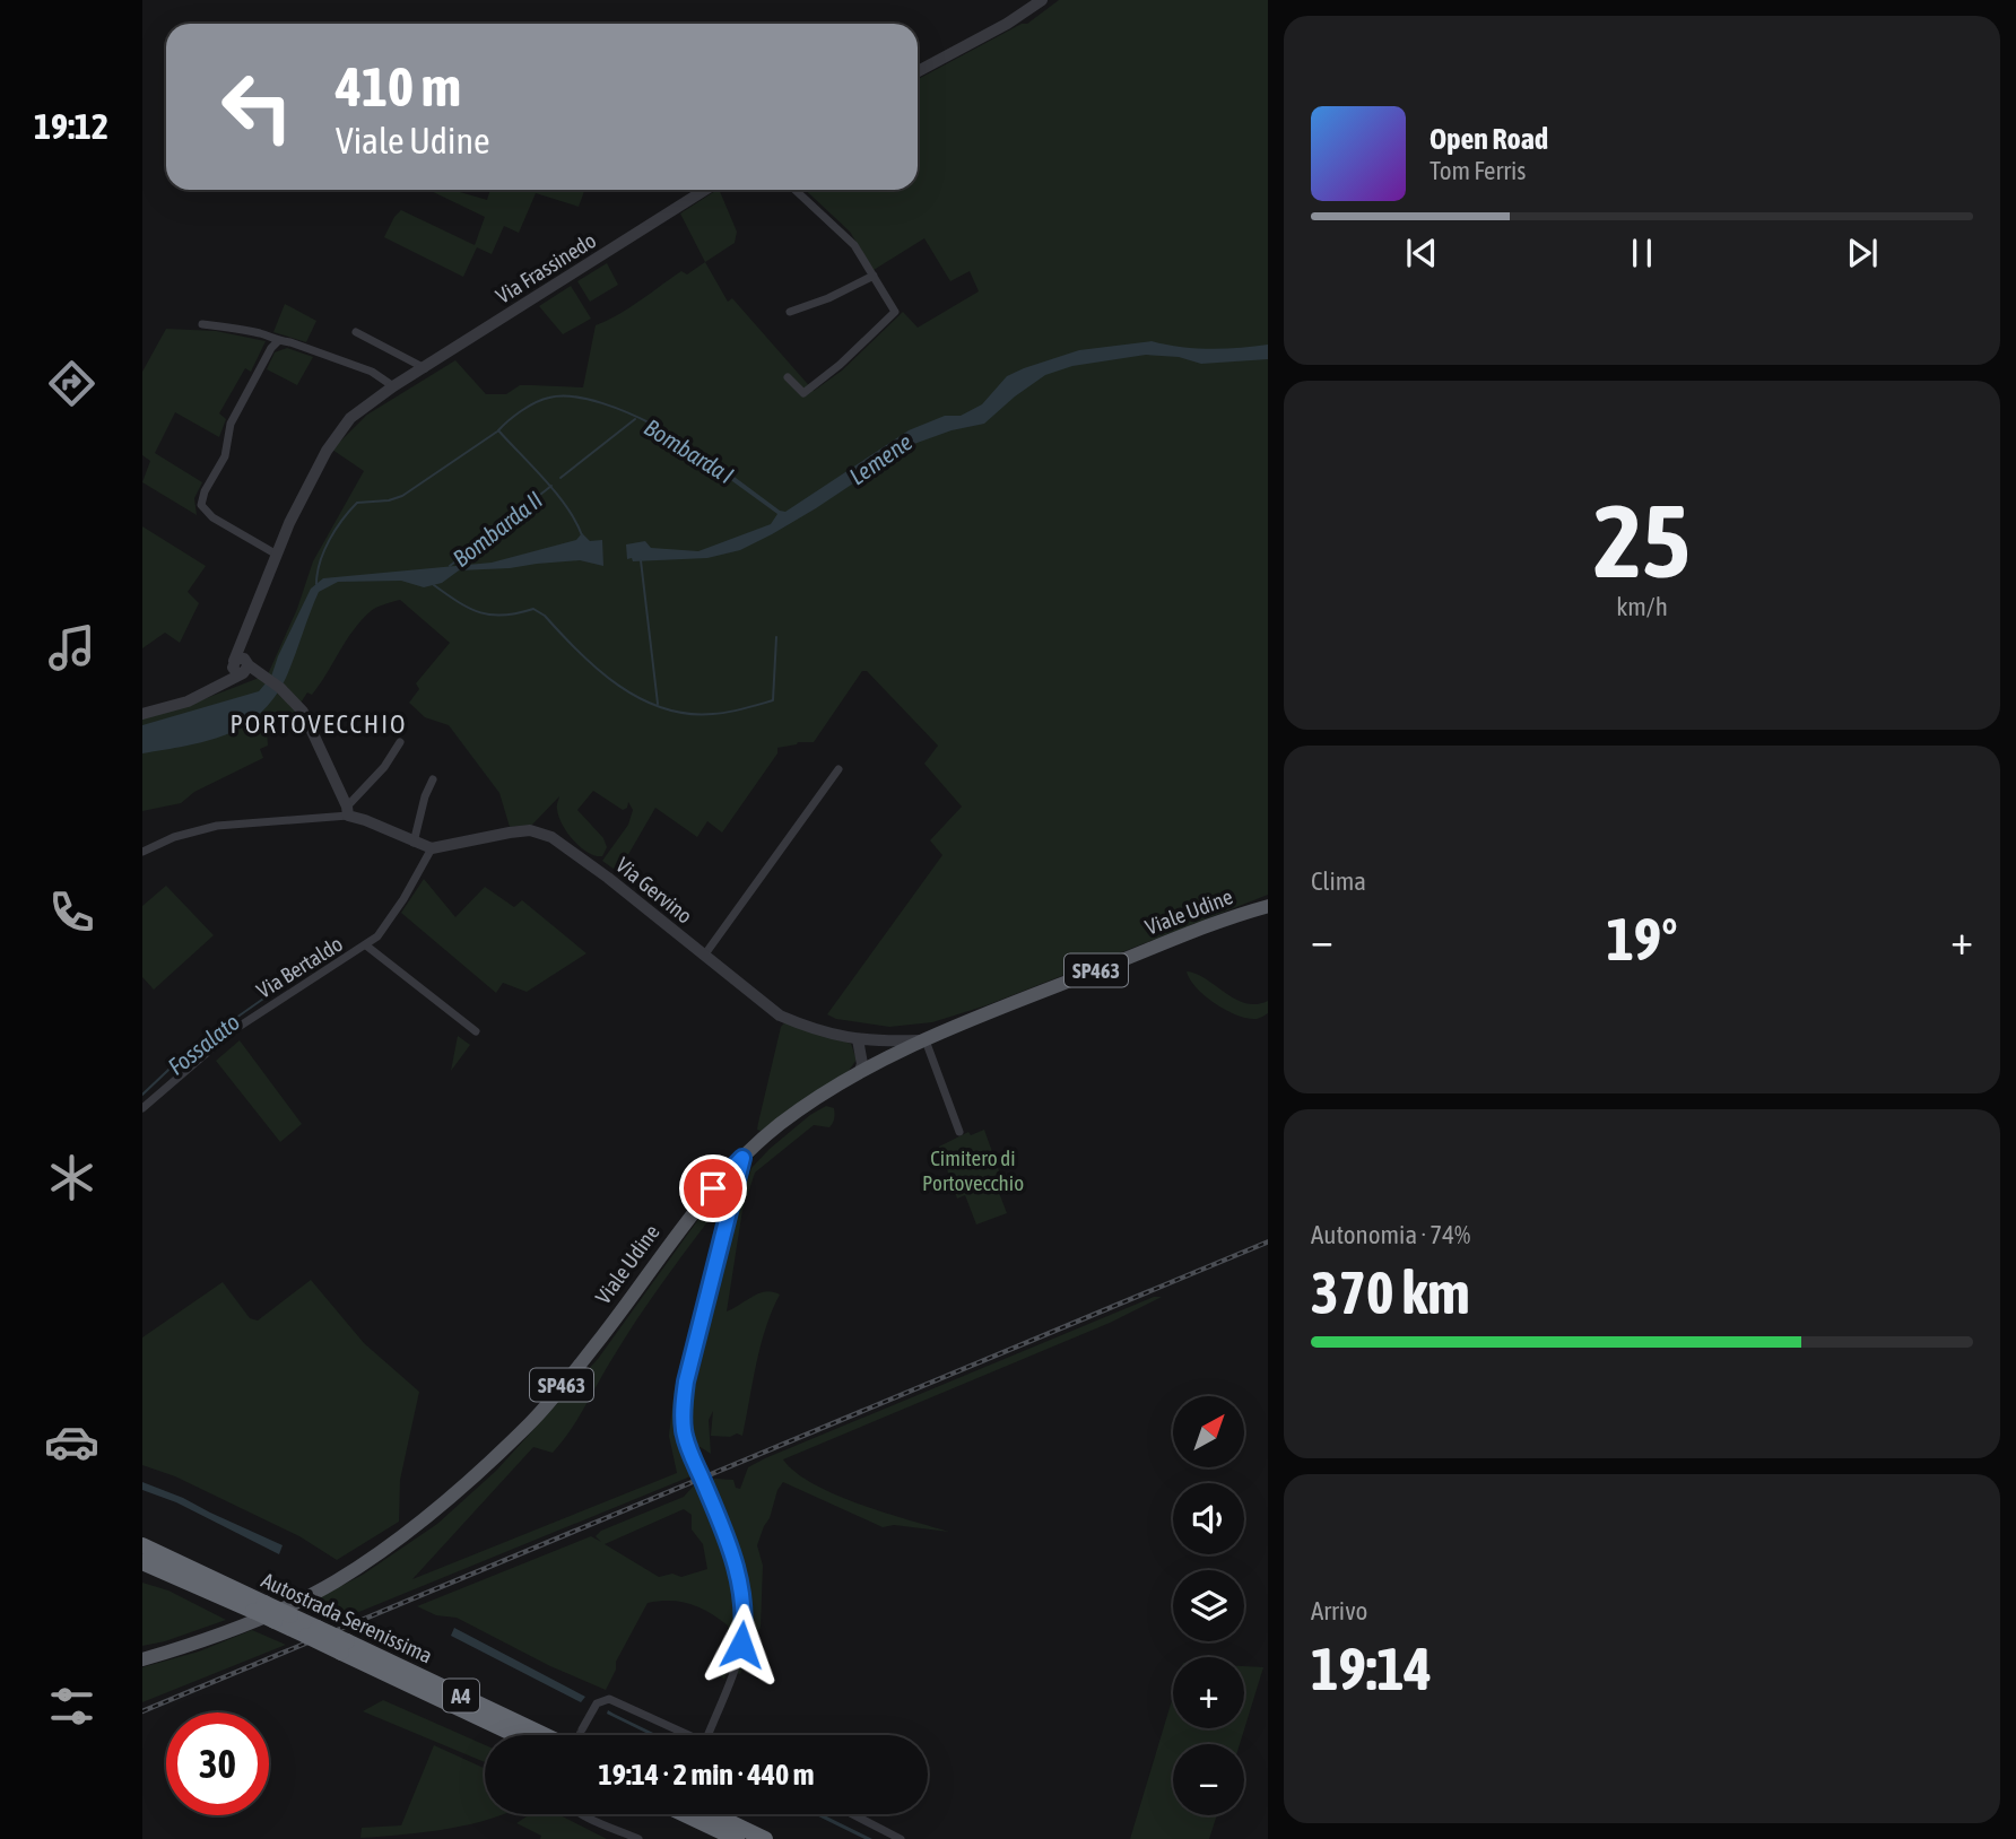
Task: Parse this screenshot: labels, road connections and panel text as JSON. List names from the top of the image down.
{
  "streets": {
    "highway": ["Autostrada Serenissima", "A4"],
    "main road": ["Viale Udine", "SP463"],
    "street": ["Via Frassinedo", "Via Gervino", "Via Bertaldo"]
  },
  "crossings": [
    ["Via Gervino", "Viale Udine"],
    ["Via Gervino", "Via Bertaldo"]
  ],
  "districts": ["PORTOVECCHIO"],
  "water": [
    "Bombarda I",
    "Lemene",
    "Bombarda II",
    "Fossalato"
  ],
  "parks": ["Cimitero di Portovecchio"],
  "north": "top right",
  "page": {
    "tabs": "19:12",
    "turn": ["410 m", "Viale Udine"],
    "song": ["Open Road", "Tom Ferris"],
    "tile": [
      ["25", "km/h"],
      "Clima",
      ["Autonomia · 74%", "370 km"],
      ["Arrivo", "19:14"]
    ],
    "heat": ["−", "19°", "+"],
    "map_buttons": ["+", "−"],
    "limit": "30",
    "trip": "19:14 · 2 min · 440 m"
  }
}
